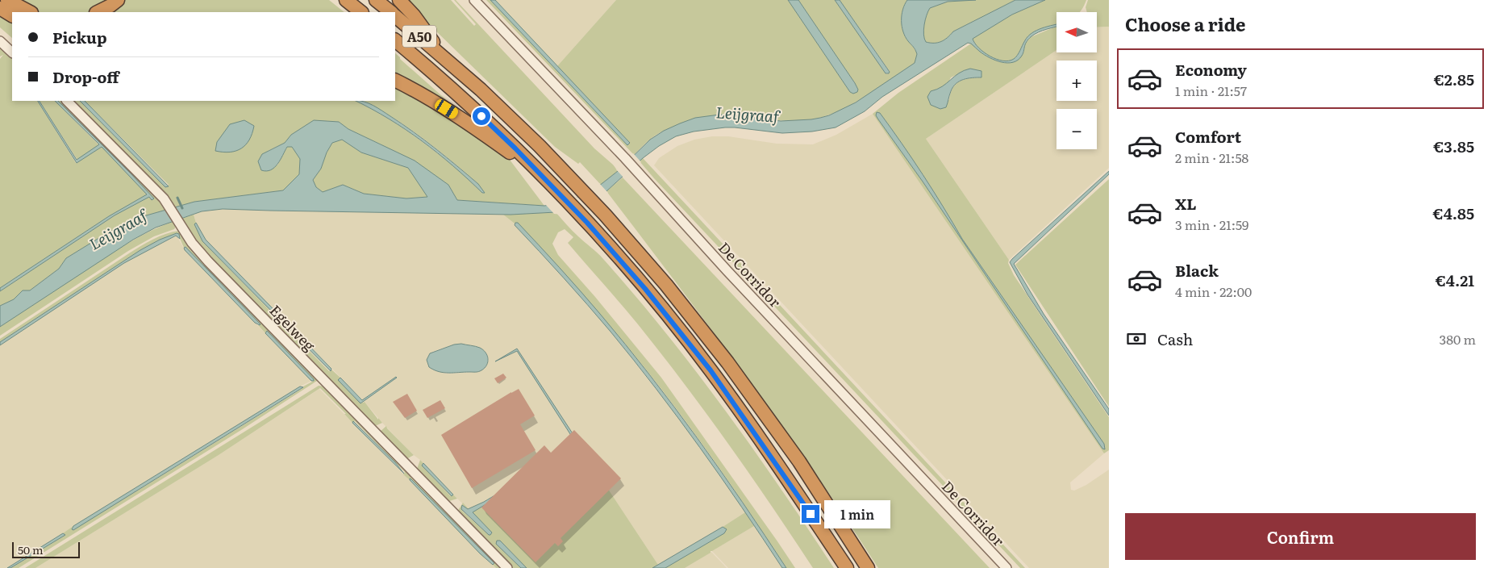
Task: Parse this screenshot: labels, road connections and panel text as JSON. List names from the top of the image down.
{
  "streets": {
    "highway": ["A50"],
    "street": ["De Corridor", "Egelweg"]
  },
  "water": ["Leijgraaf"],
  "scale_bar": "50 m",
  "north": "left",
  "page": {
    "heading": "Choose a ride",
    "map_buttons": ["+", "−"],
    "banner": ["Pickup", "Drop-off"],
    "list": [
      {
        "name": "Economy",
        "note": "1 min · 21:57",
        "value": "€2.85"
      },
      {
        "name": "Comfort",
        "note": "2 min · 21:58",
        "value": "€3.85"
      },
      {
        "name": "XL",
        "note": "3 min · 21:59",
        "value": "€4.85"
      },
      {
        "name": "Black",
        "note": "4 min · 22:00",
        "value": "€4.21"
      }
    ],
    "pay": ["Cash", "380 m"],
    "bubble": "1 min",
    "buttons": "Confirm",
    "scale": "50 m"
  }
}
